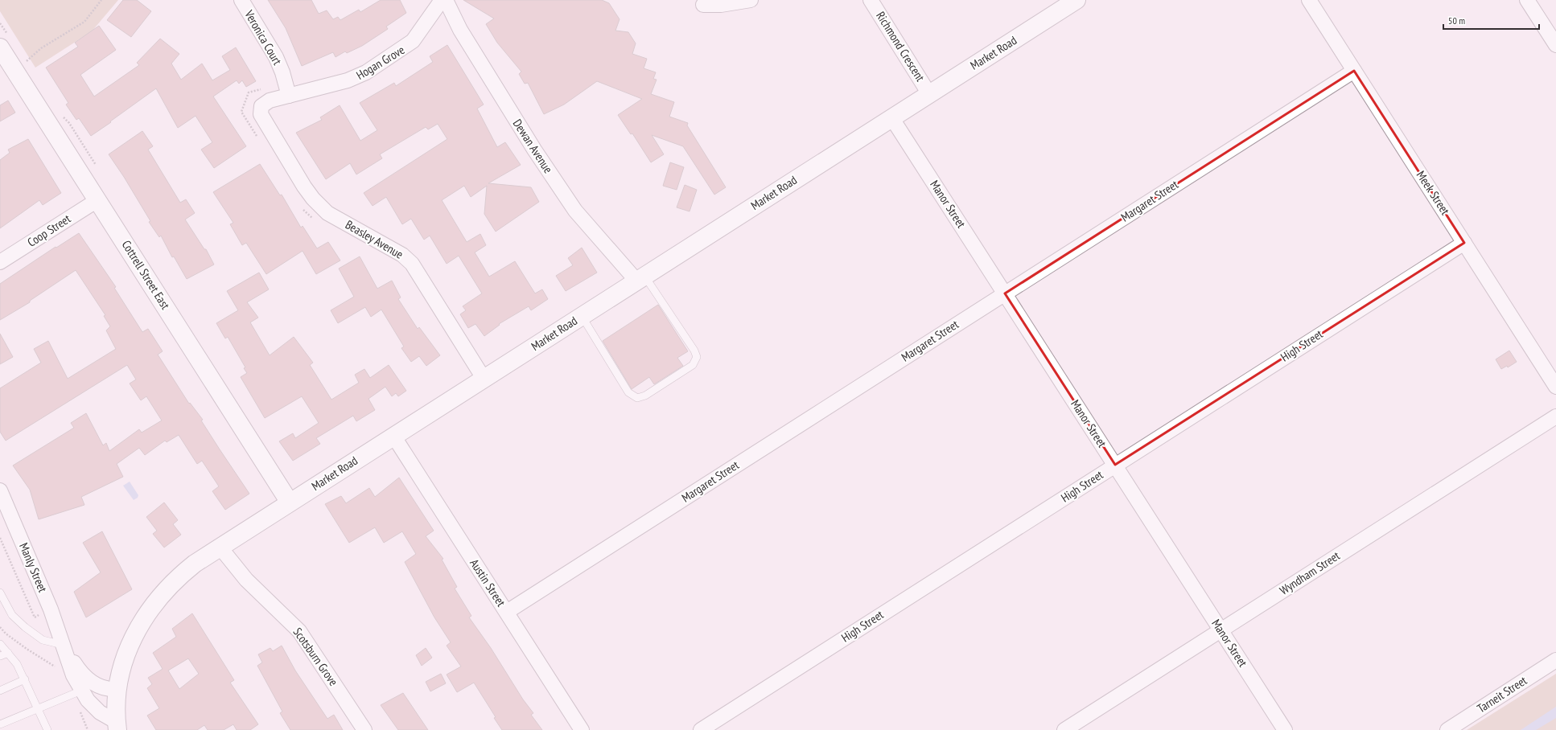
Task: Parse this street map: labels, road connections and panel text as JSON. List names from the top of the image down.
{
  "streets": {
    "street": [
      "Veronica Court",
      "Richmond Crescent",
      "Market Road",
      "Hogan Grove",
      "Dewan Avenue",
      "Meek Street",
      "Margaret Street",
      "Manor Street",
      "Coop Street",
      "Beasley Avenue",
      "Cottrell Street East",
      "High Street",
      "Manly Street",
      "Wyndham Street",
      "Austin Street",
      "Scotsburn Grove",
      "Tarneit Street"
    ]
  },
  "crossings": [
    ["Veronica Court", "Hogan Grove"],
    ["Richmond Crescent", "Market Road"],
    ["Market Road", "Dewan Avenue"],
    ["Market Road", "Manor Street"],
    ["Market Road", "Beasley Avenue"],
    ["Market Road", "Cottrell Street East"],
    ["Market Road", "Manly Street"],
    ["Market Road", "Austin Street"],
    ["Market Road", "Scotsburn Grove"],
    ["Hogan Grove", "Beasley Avenue"],
    ["Meek Street", "Margaret Street"],
    ["Meek Street", "High Street"],
    ["Margaret Street", "Manor Street"],
    ["Margaret Street", "Austin Street"],
    ["Manor Street", "High Street"],
    ["Manor Street", "Wyndham Street"],
    ["Coop Street", "Cottrell Street East"]
  ],
  "scale_bar": "50 m"
}
